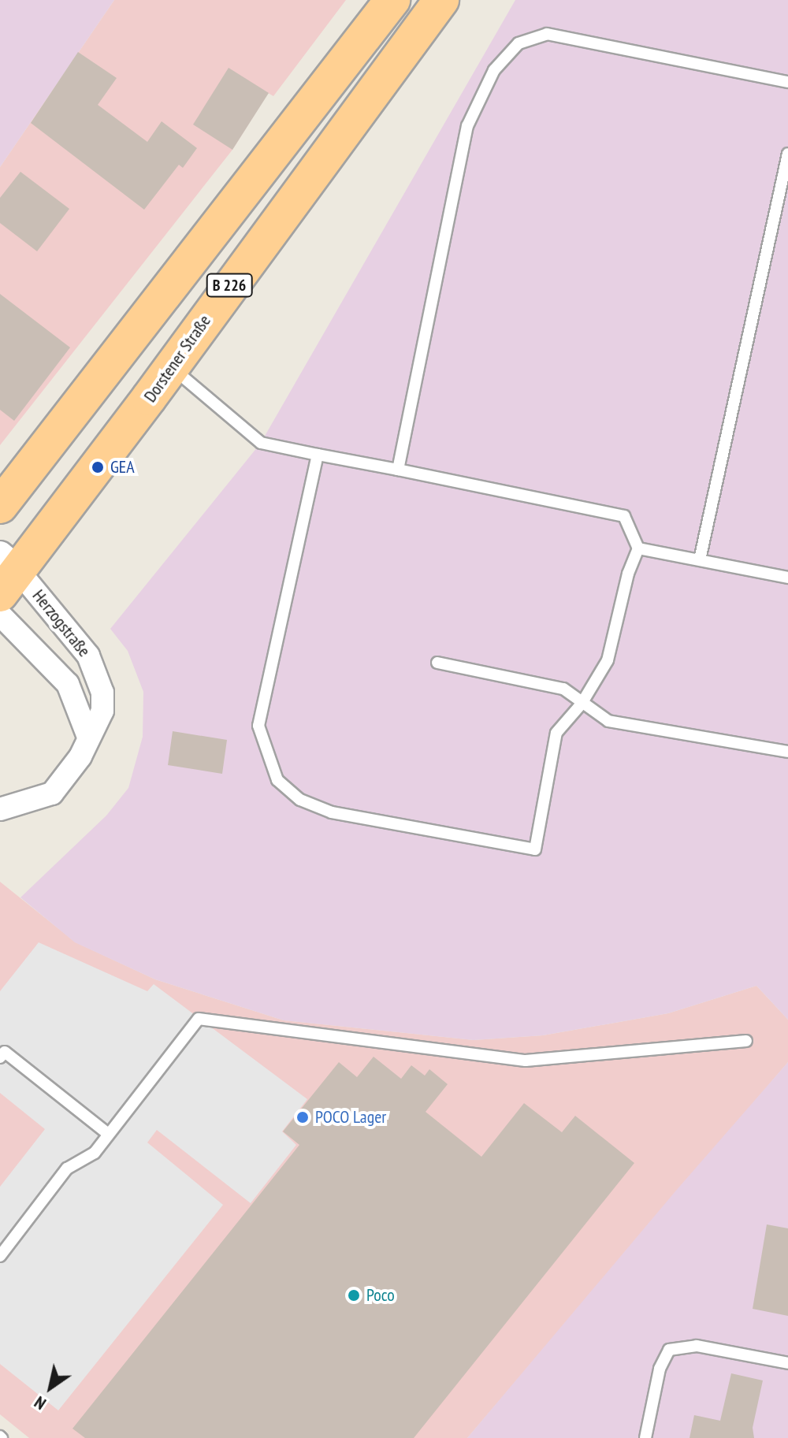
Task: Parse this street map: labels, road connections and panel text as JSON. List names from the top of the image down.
{
  "streets": {
    "main road": ["B 226", "Dorstener Straße"],
    "street": ["Herzogstraße"]
  },
  "crossings": [
    ["Dorstener Straße", "Herzogstraße"]
  ],
  "places": ["GEA", "POCO Lager", "Poco"],
  "north": "bottom left"
}
